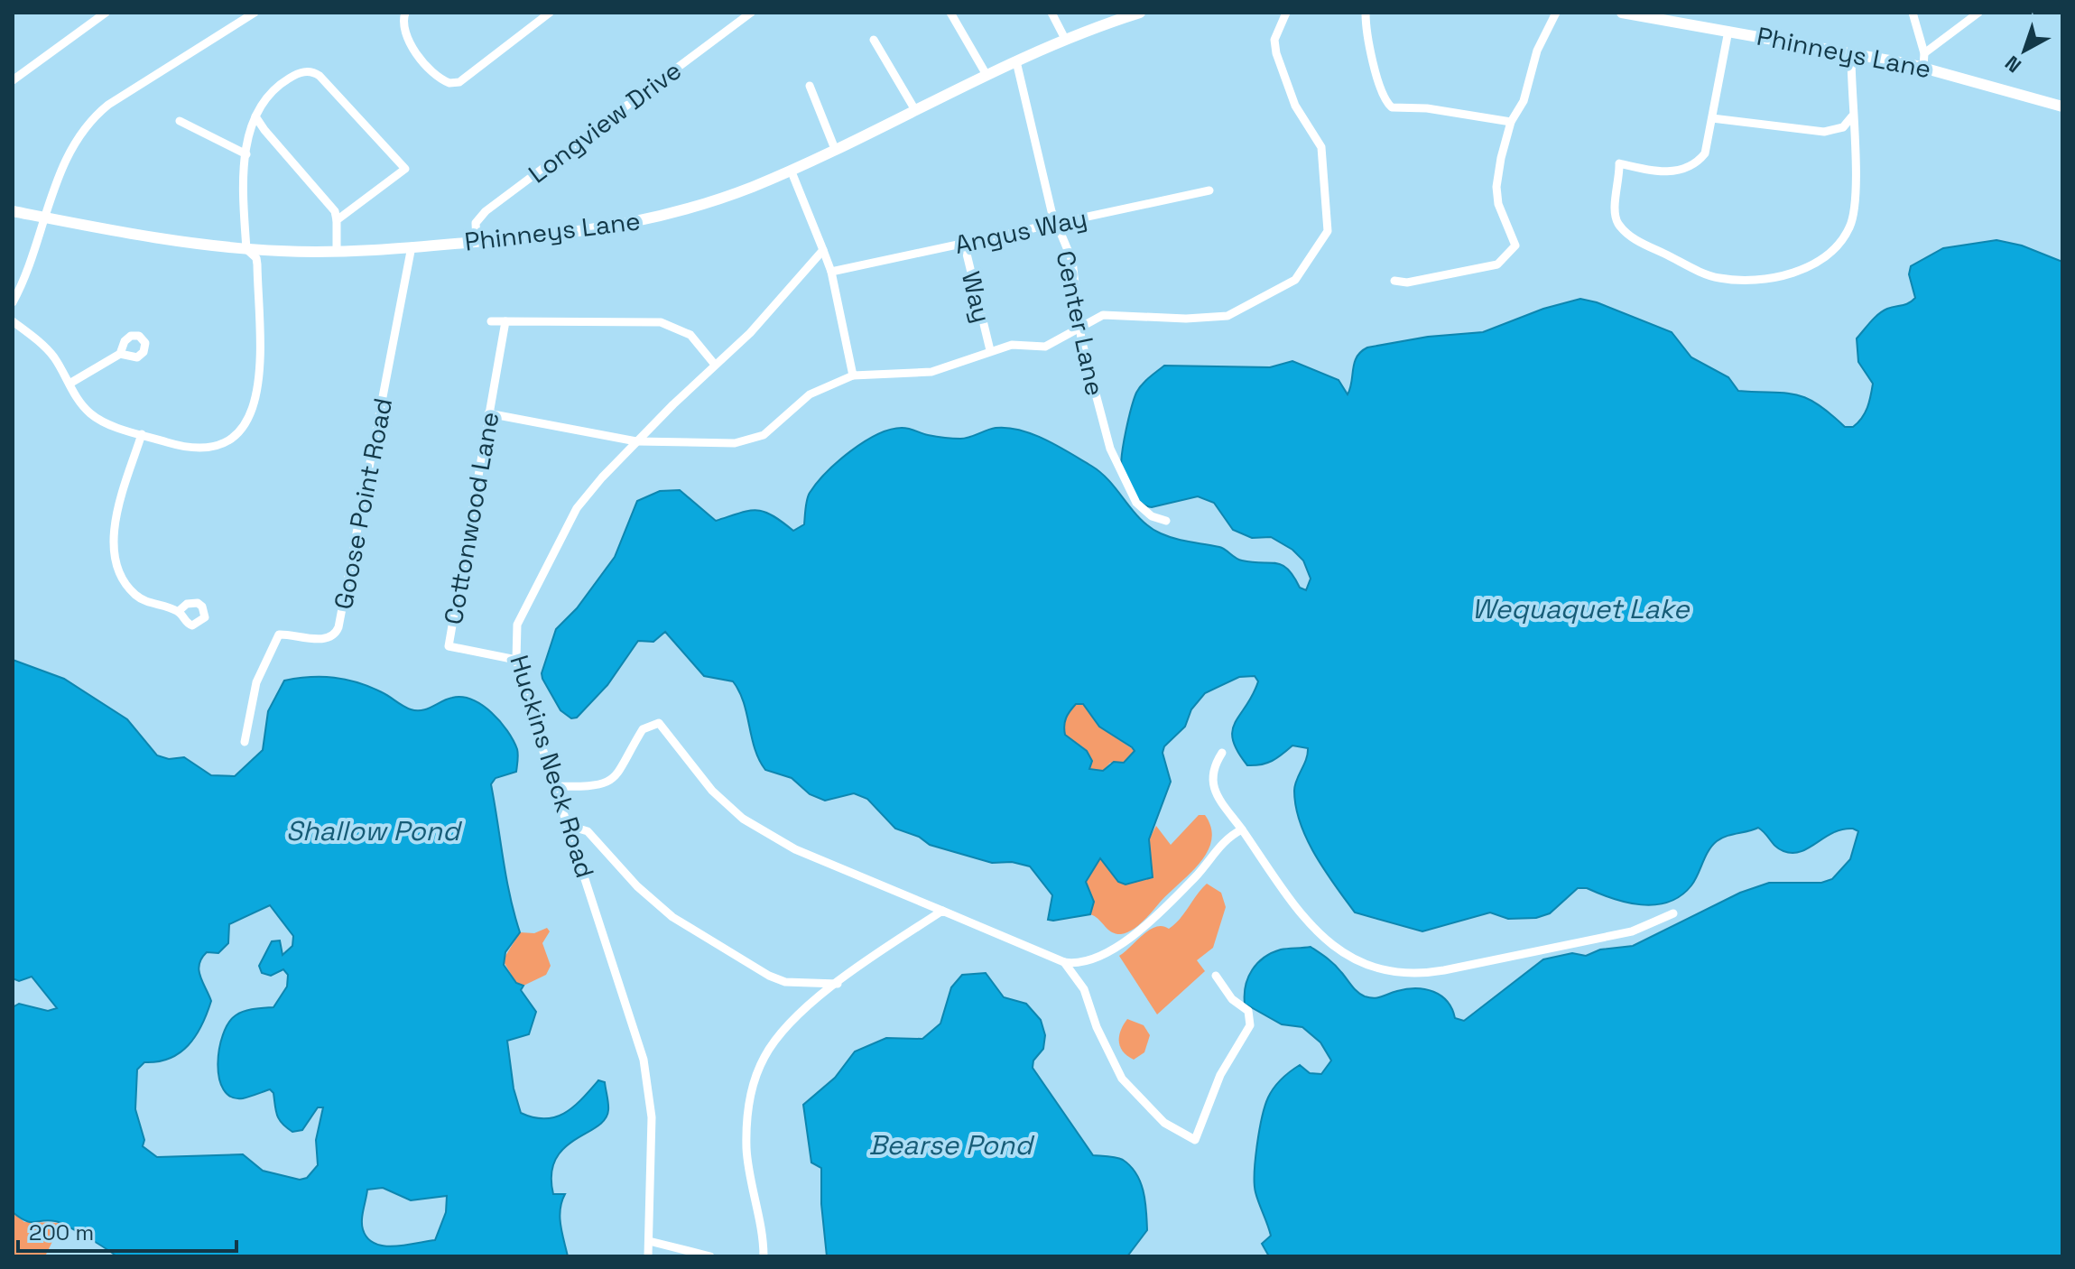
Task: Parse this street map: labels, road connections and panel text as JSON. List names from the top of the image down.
{
  "streets": {
    "main road": ["Phinneys Lane"],
    "street": [
      "Longview Drive",
      "Angus Way",
      "Way",
      "Center Lane",
      "Goose Point Road",
      "Cottonwood Lane",
      "Huckins Neck Road"
    ]
  },
  "crossings": [
    ["Phinneys Lane", "Longview Drive"],
    ["Phinneys Lane", "Center Lane"],
    ["Phinneys Lane", "Goose Point Road"],
    ["Angus Way", "Way"],
    ["Angus Way", "Center Lane"],
    ["Cottonwood Lane", "Huckins Neck Road"]
  ],
  "water": ["Wequaquet Lake", "Shallow Pond", "Bearse Pond"],
  "scale_bar": "200 m",
  "north": "bottom left"
}
